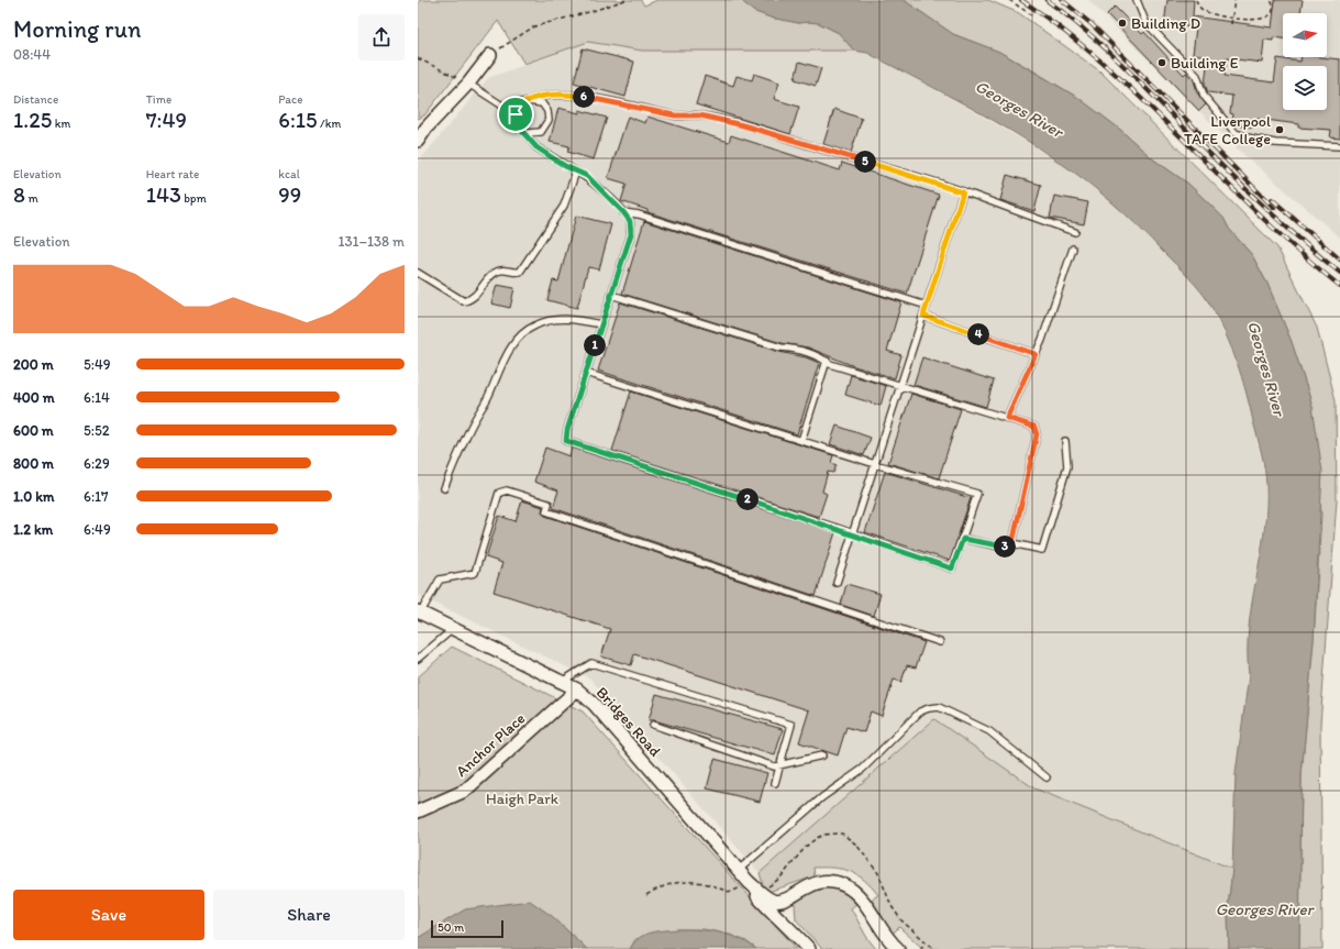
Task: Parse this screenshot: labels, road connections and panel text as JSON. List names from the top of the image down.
{
  "streets": {
    "street": ["Bridges Road", "Anchor Place"]
  },
  "crossings": [
    ["Bridges Road", "Anchor Place"]
  ],
  "water": ["Georges River"],
  "parks": ["Haigh Park"],
  "places": ["Building D", "Building E", "Liverpool TAFE College"],
  "scale_bar": "50 m",
  "north": "right",
  "page": {
    "heading": ["Morning run", "08:44"],
    "stats": [
      ["Distance", "1.25 km"],
      ["Time", "7:49"],
      ["Pace", "6:15 /km"],
      ["Elevation", "8 m"],
      ["Heart rate", "143 bpm"],
      ["kcal", "99"]
    ],
    "pins": [
      "6",
      "5",
      "4",
      "1",
      "2",
      "3"
    ],
    "chart": ["Elevation", "131–138 m"],
    "list": [
      {
        "name": "200 m",
        "note": "5:49"
      },
      {
        "name": "400 m",
        "note": "6:14"
      },
      {
        "name": "600 m",
        "note": "5:52"
      },
      {
        "name": "800 m",
        "note": "6:29"
      },
      {
        "name": "1.0 km",
        "note": "6:17"
      },
      {
        "name": "1.2 km",
        "note": "6:49"
      }
    ],
    "buttons": ["Save", "Share"],
    "scale": "50 m"
  }
}
